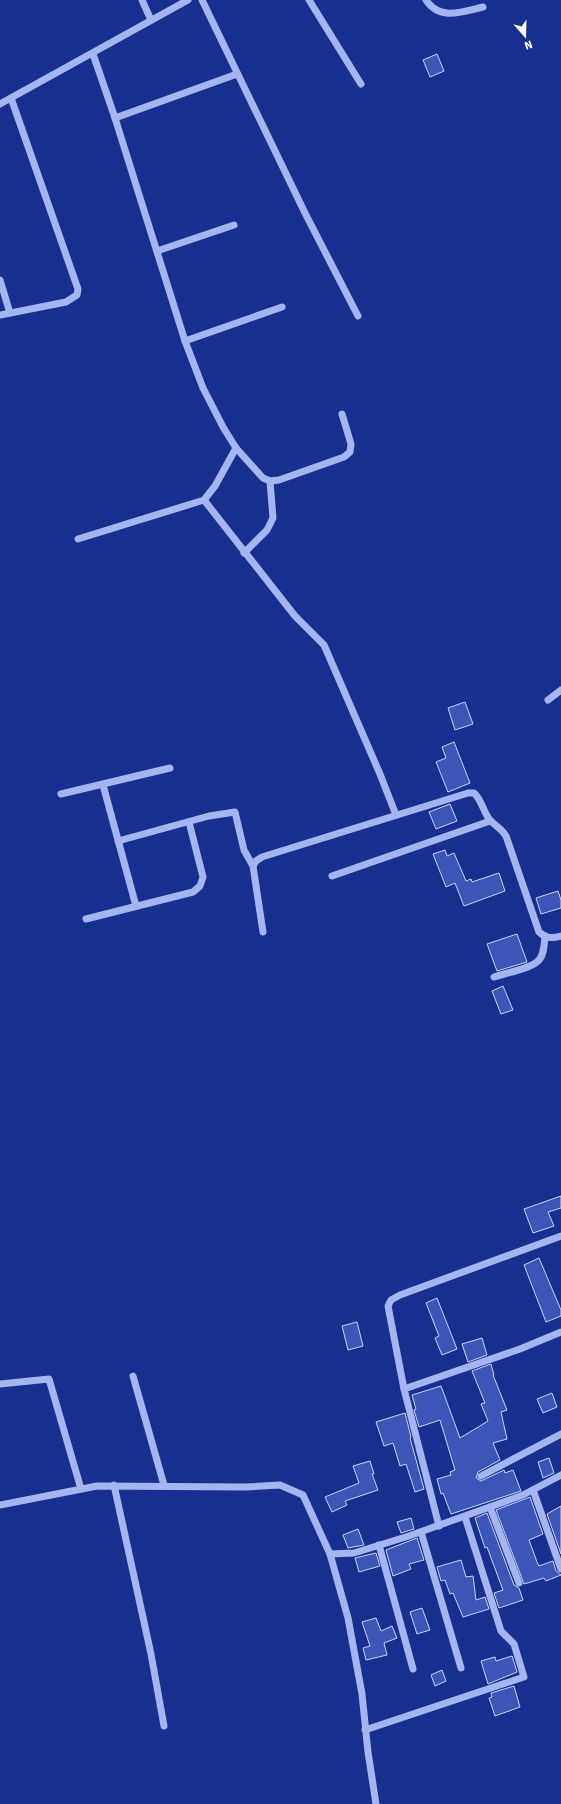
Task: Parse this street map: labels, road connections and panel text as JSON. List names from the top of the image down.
{
  "north": "bottom"
}
